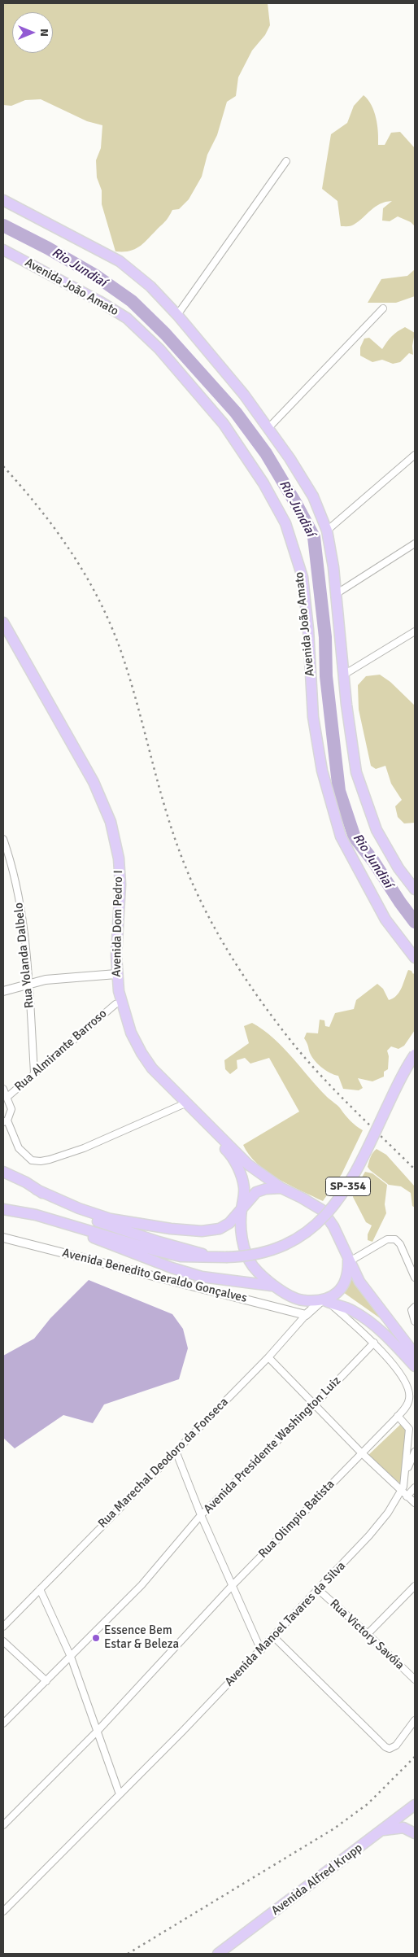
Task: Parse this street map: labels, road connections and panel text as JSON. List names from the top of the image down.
{
  "streets": {
    "main road": [
      "Avenida João Amato",
      "Avenida Dom Pedro I",
      "SP-354",
      "Avenida Alfred Krupp"
    ],
    "street": [
      "Rua Yolanda Dalbelo",
      "Rua Almirante Barroso",
      "Avenida Benedito Geraldo Gonçalves",
      "Avenida Presidente Washington Luiz",
      "Rua Marechal Deodoro da Fonseca",
      "Rua Olimpio Batista",
      "Avenida Manoel Tavares da Silva",
      "Rua Victory Savóia"
    ]
  },
  "crossings": [
    ["Avenida Dom Pedro I", "Rua Almirante Barroso"],
    ["Rua Yolanda Dalbelo", "Rua Almirante Barroso"],
    ["Avenida Benedito Geraldo Gonçalves", "Rua Marechal Deodoro da Fonseca"],
    ["Avenida Presidente Washington Luiz", "Rua Marechal Deodoro da Fonseca"],
    ["Avenida Manoel Tavares da Silva", "Rua Victory Savóia"]
  ],
  "water": ["Rio Jundiaí"],
  "places": ["Essence Bem Estar & Beleza"],
  "north": "right"
}
